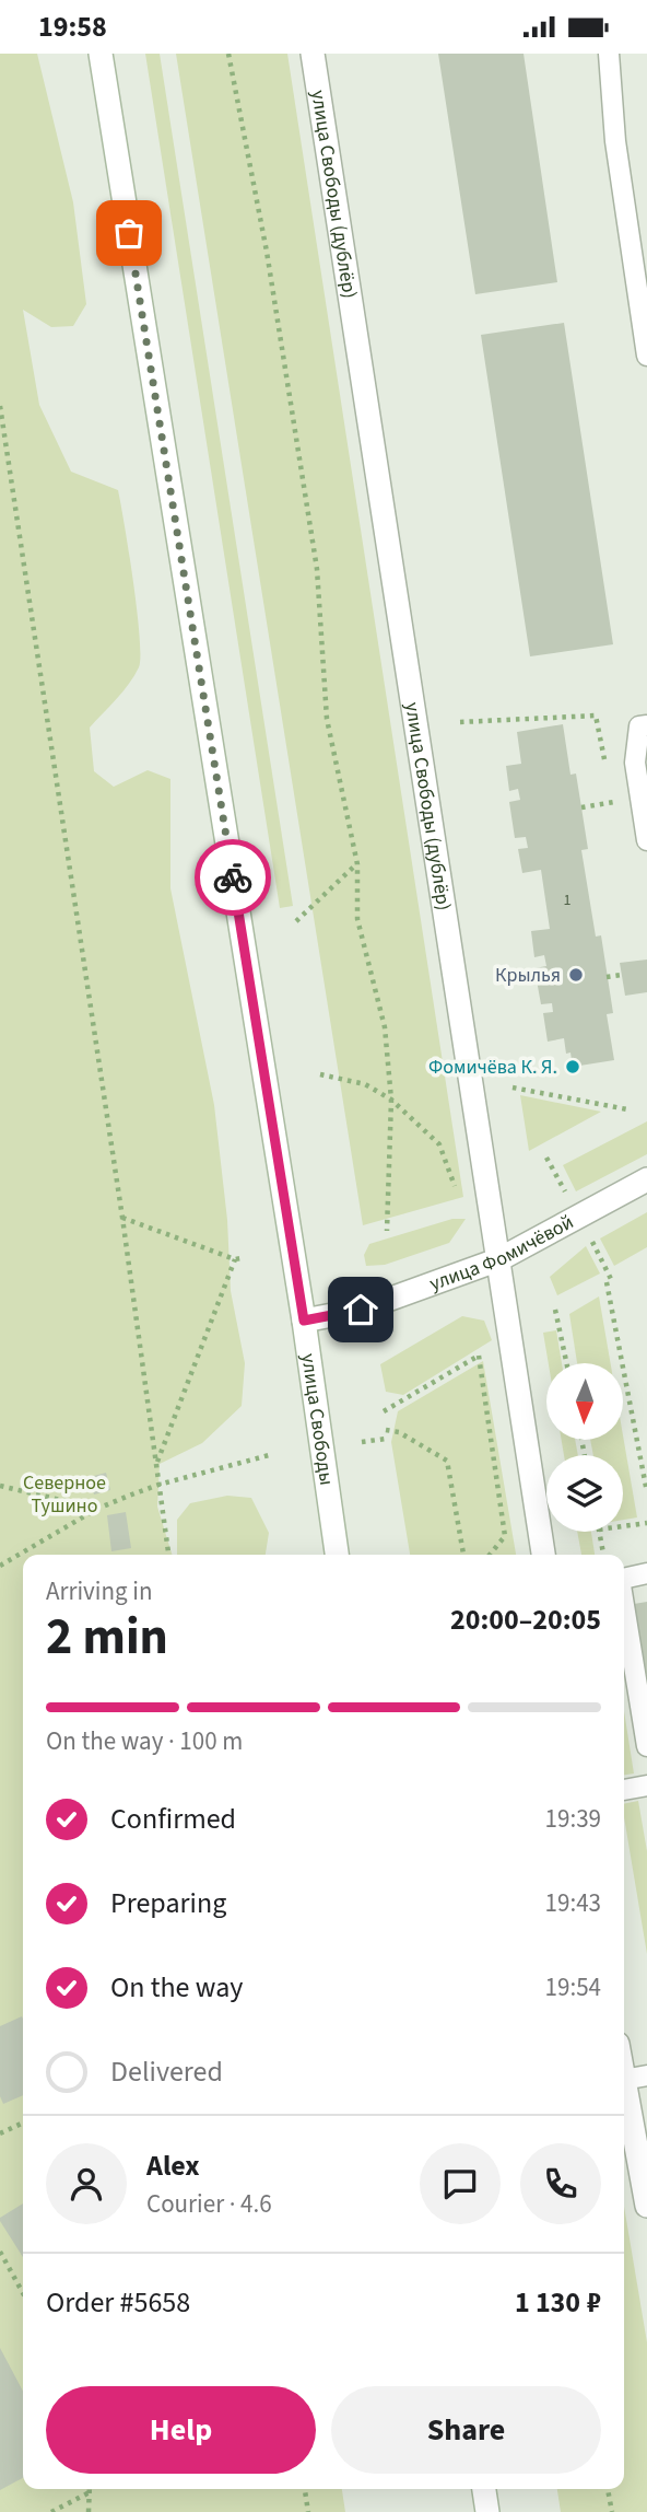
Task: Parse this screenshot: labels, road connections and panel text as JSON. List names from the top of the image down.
{
  "streets": {
    "street": ["улица Свободы (дублёр)", "улица Фомичёвой", "улица Свободы"]
  },
  "crossings": [
    ["улица Свободы (дублёр)", "улица Фомичёвой"],
    ["улица Фомичёвой", "улица Свободы"]
  ],
  "parks": ["Северное Тушино"],
  "places": ["Крылья", "Фомичёва К. Я."],
  "house_numbers": ["1"],
  "north": "bottom",
  "page": {
    "status": "19:58",
    "heading": ["2 min", "Arriving in", "20:00–20:05"],
    "panel": [
      "Alex",
      "Courier · 4.6",
      "Order #5658",
      "1 130 ₽"
    ],
    "bar": "On the way · 100 m",
    "list": [
      ["Confirmed", "19:39"],
      ["Preparing", "19:43"],
      ["On the way", "19:54"],
      "Delivered"
    ],
    "buttons": ["Help", "Share"]
  }
}
